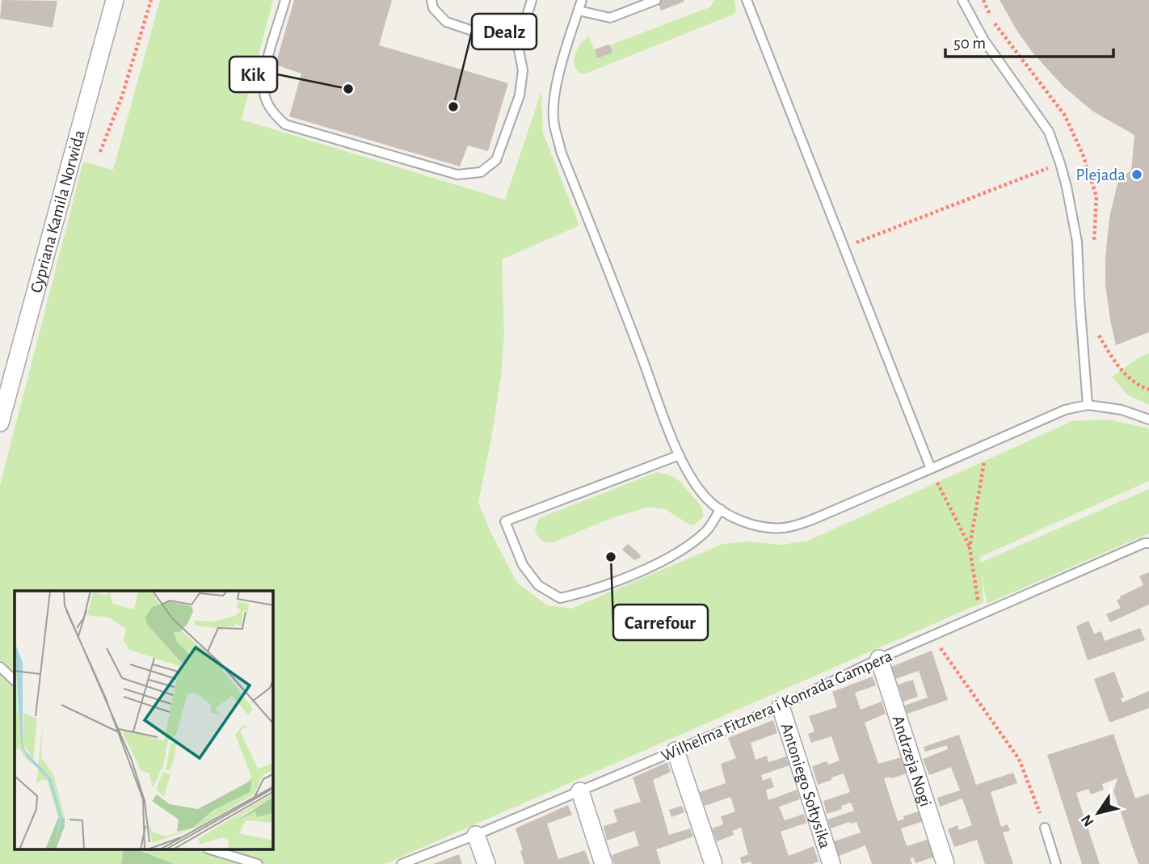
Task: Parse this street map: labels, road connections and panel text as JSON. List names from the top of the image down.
{
  "streets": {
    "street": ["Cypriana Kamila Norwida", "Andrzeja Nogi", "Antoniego Sołtysika"],
    "lane": ["Wilhelma Fitznera i Konrada Gampera"]
  },
  "crossings": [
    ["Wilhelma Fitznera i Konrada Gampera", "Andrzeja Nogi"],
    ["Wilhelma Fitznera i Konrada Gampera", "Antoniego Sołtysika"]
  ],
  "places": [
    "Kik",
    "Dealz",
    "Plejada",
    "Carrefour"
  ],
  "scale_bar": "50 m",
  "north": "bottom left"
}
